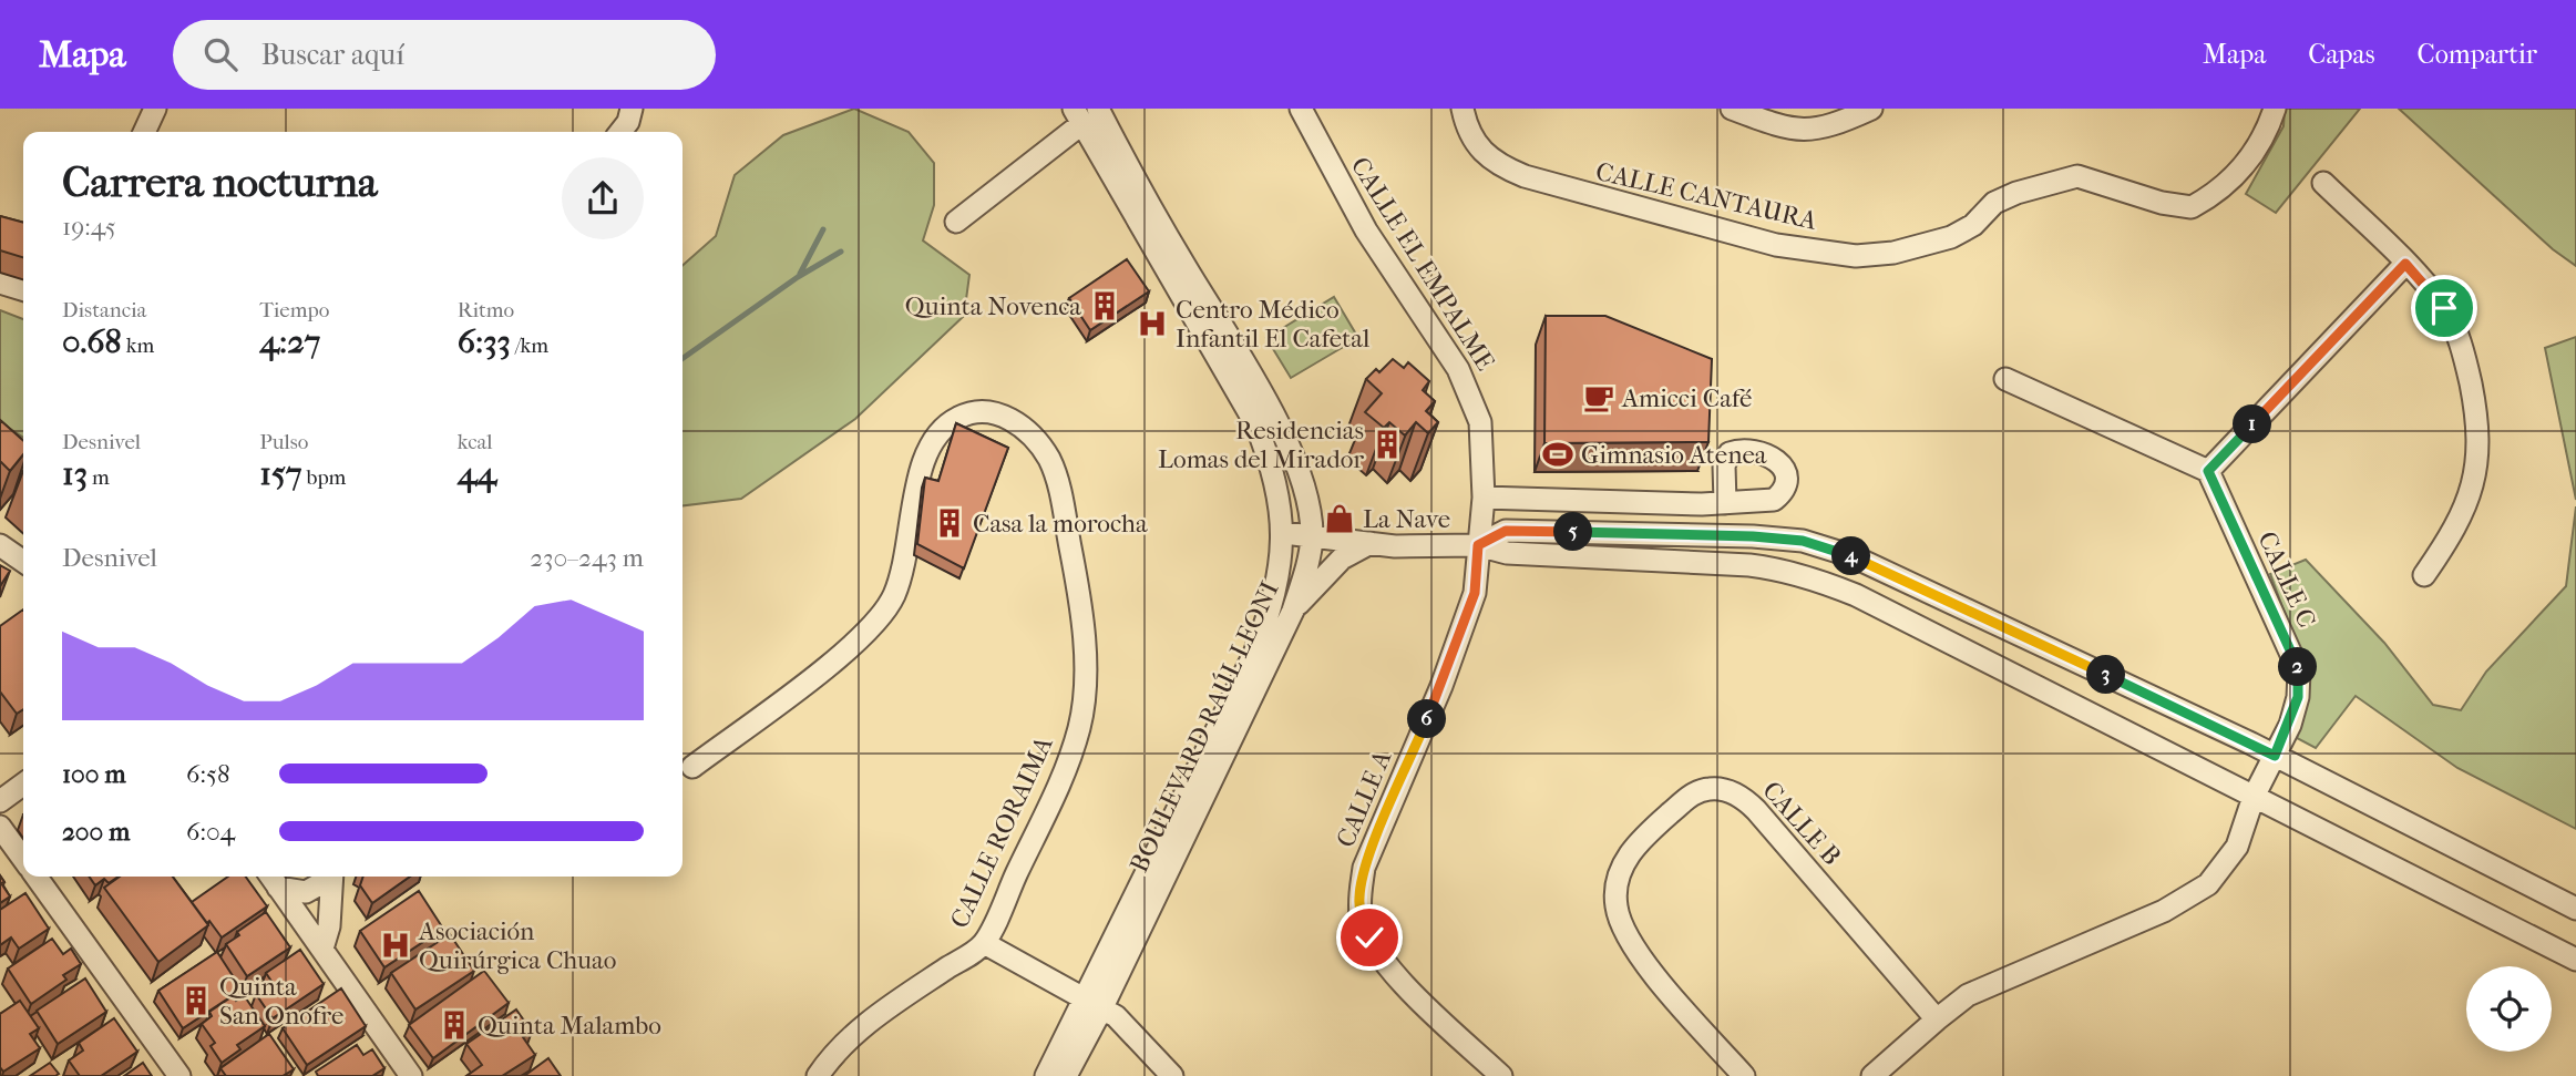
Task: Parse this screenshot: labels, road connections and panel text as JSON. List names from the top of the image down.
{
  "streets": {
    "street": [
      "CALLE CANTAURA",
      "CALLE EL EMPALME",
      "CALLE C",
      "BOULEVARD RAÚL LEONI",
      "CALLE A",
      "CALLE B",
      "CALLE RORAIMA"
    ]
  },
  "crossings": [
    ["CALLE EL EMPALME", "CALLE A"]
  ],
  "places": {
    "building": [
      "Quinta Novenca",
      "Residencias Lomas del Mirador",
      "Casa la morocha",
      "Quinta San Onofre",
      "Quinta Malambo"
    ],
    "hospital": ["Centro Médico Infantil El Cafetal", "Asociación Quirúrgica Chuao"],
    "cafe": ["Amicci Café"],
    "sports": ["Gimnasio Atenea"],
    "shop": ["La Nave"]
  },
  "page": {
    "header": "Mapa",
    "search": "Buscar aquí",
    "nav": ["Mapa", "Capas", "Compartir"],
    "heading": ["Carrera nocturna", "19:45"],
    "stats": [
      ["Distancia", "0.68 km"],
      ["Tiempo", "4:27"],
      ["Ritmo", "6:33 /km"],
      ["Desnivel", "13 m"],
      ["Pulso", "157 bpm"],
      ["kcal", "44"]
    ],
    "pins": [
      "1",
      "5",
      "4",
      "2",
      "3",
      "6"
    ],
    "chart": ["Desnivel", "230–243 m"],
    "list": [
      {
        "name": "100 m",
        "note": "6:58"
      },
      {
        "name": "200 m",
        "note": "6:04"
      }
    ]
  }
}
